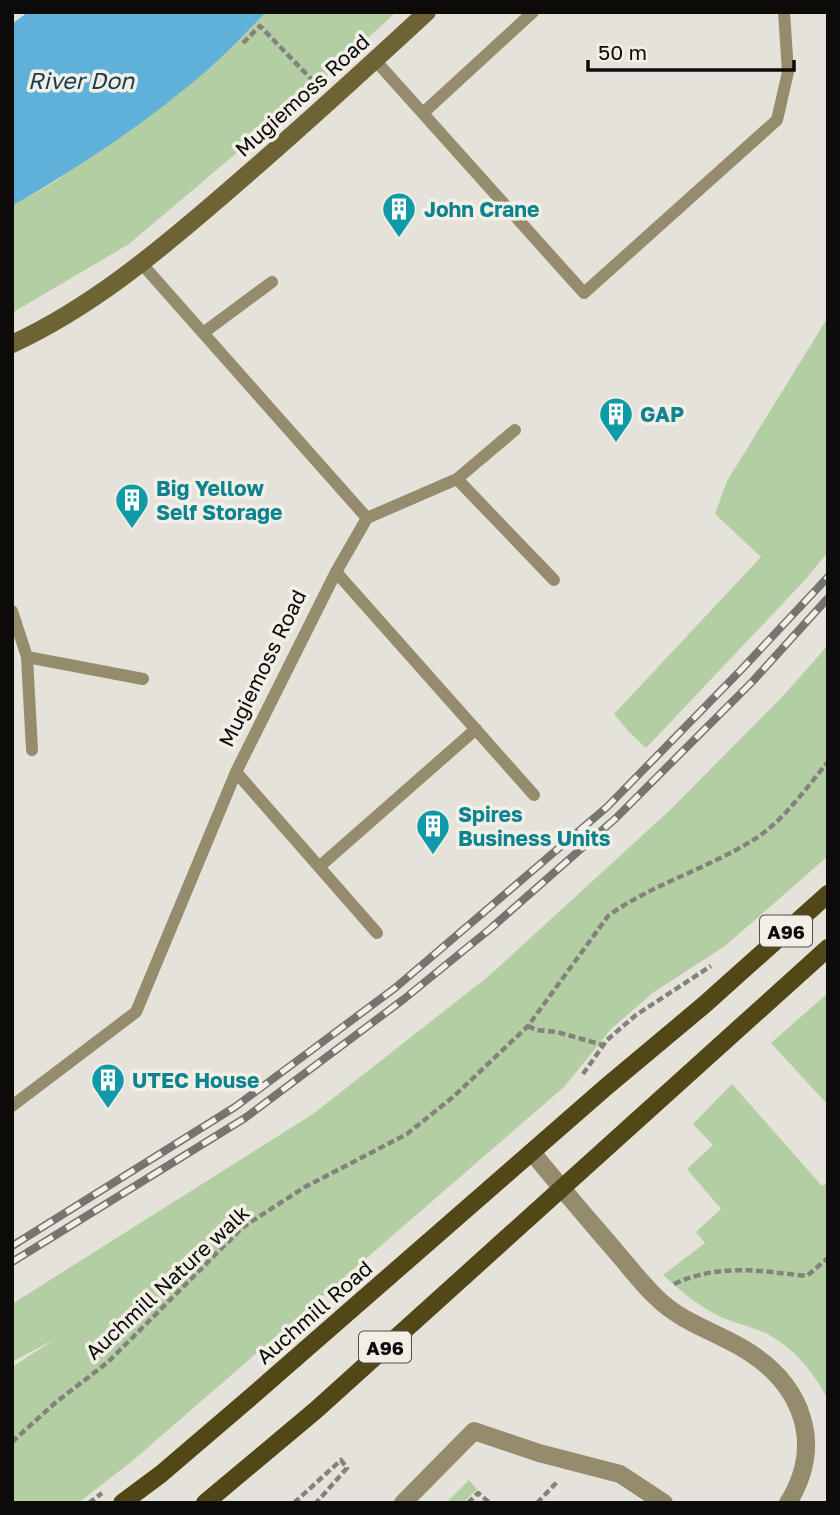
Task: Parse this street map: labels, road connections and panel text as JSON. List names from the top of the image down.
{
  "streets": {
    "main road": ["A96", "Auchmill Road"],
    "street": ["Mugiemoss Road"],
    "path": ["Auchmill Nature walk"]
  },
  "water": ["River Don"],
  "places": {
    "building": [
      "John Crane",
      "GAP",
      "Big Yellow Self Storage",
      "Spires Business Units",
      "UTEC House"
    ]
  },
  "scale_bar": "50 m"
}
